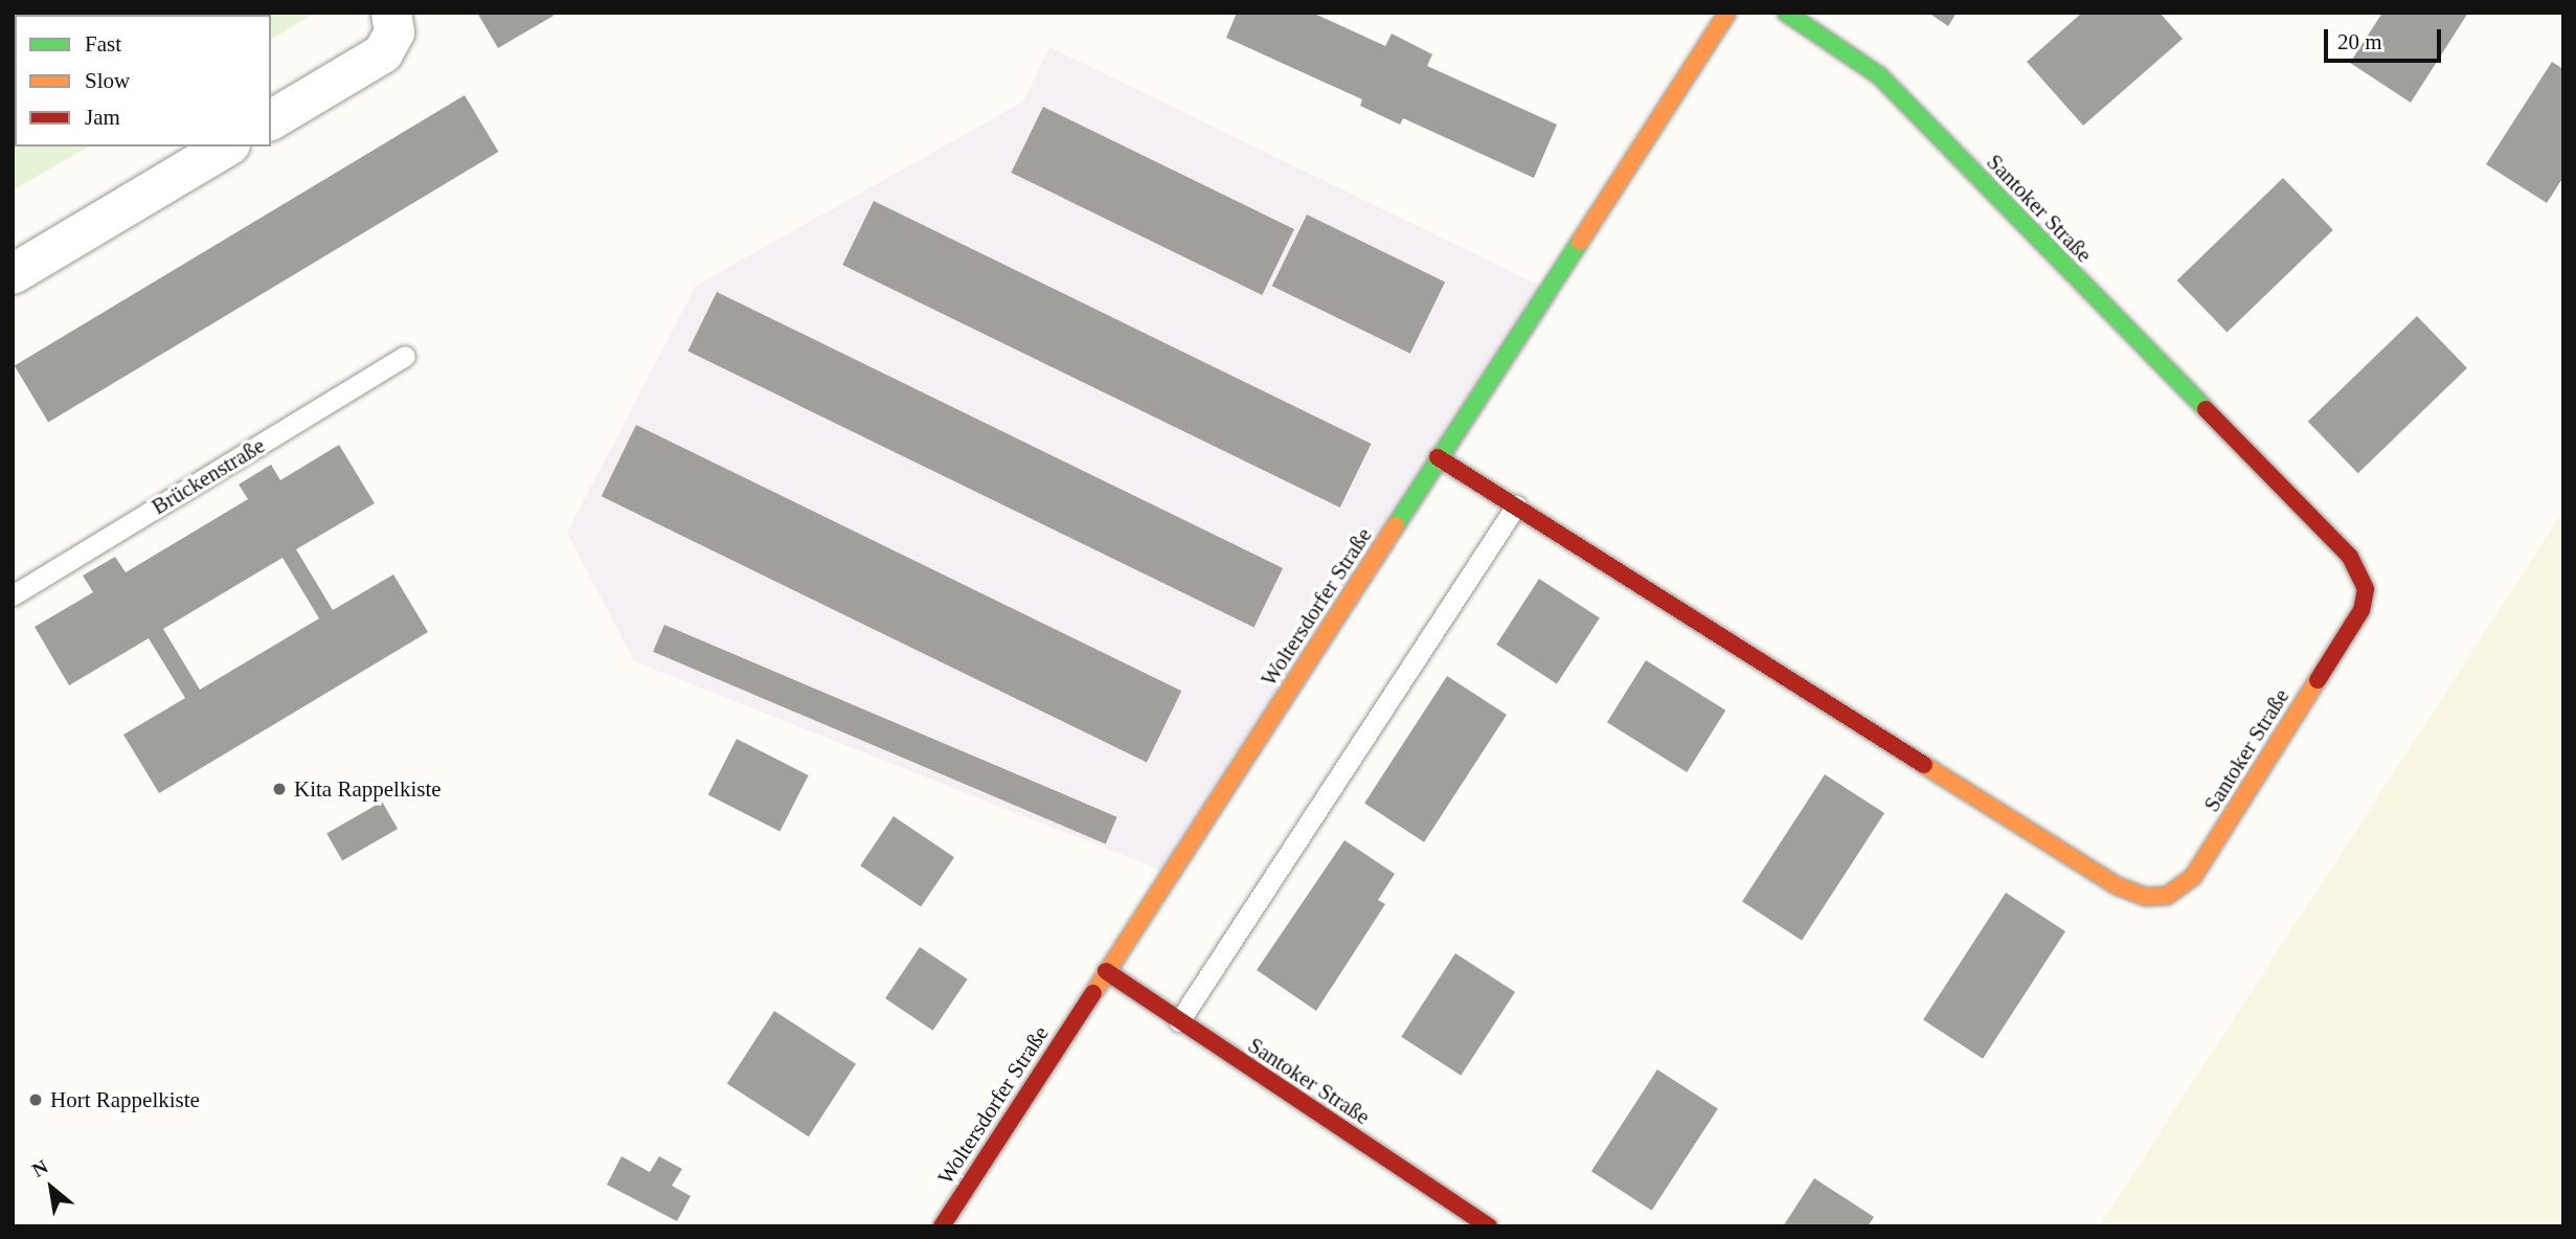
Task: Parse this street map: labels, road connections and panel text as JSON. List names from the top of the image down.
{
  "streets": {
    "street": ["Santoker Straße", "Woltersdorfer Straße"],
    "lane": ["Brückenstraße"]
  },
  "crossings": [
    ["Santoker Straße", "Woltersdorfer Straße"]
  ],
  "places": ["Kita Rappelkiste", "Hort Rappelkiste"],
  "legend": ["Fast", "Slow", "Jam"],
  "scale_bar": "20 m",
  "north": "top left"
}
